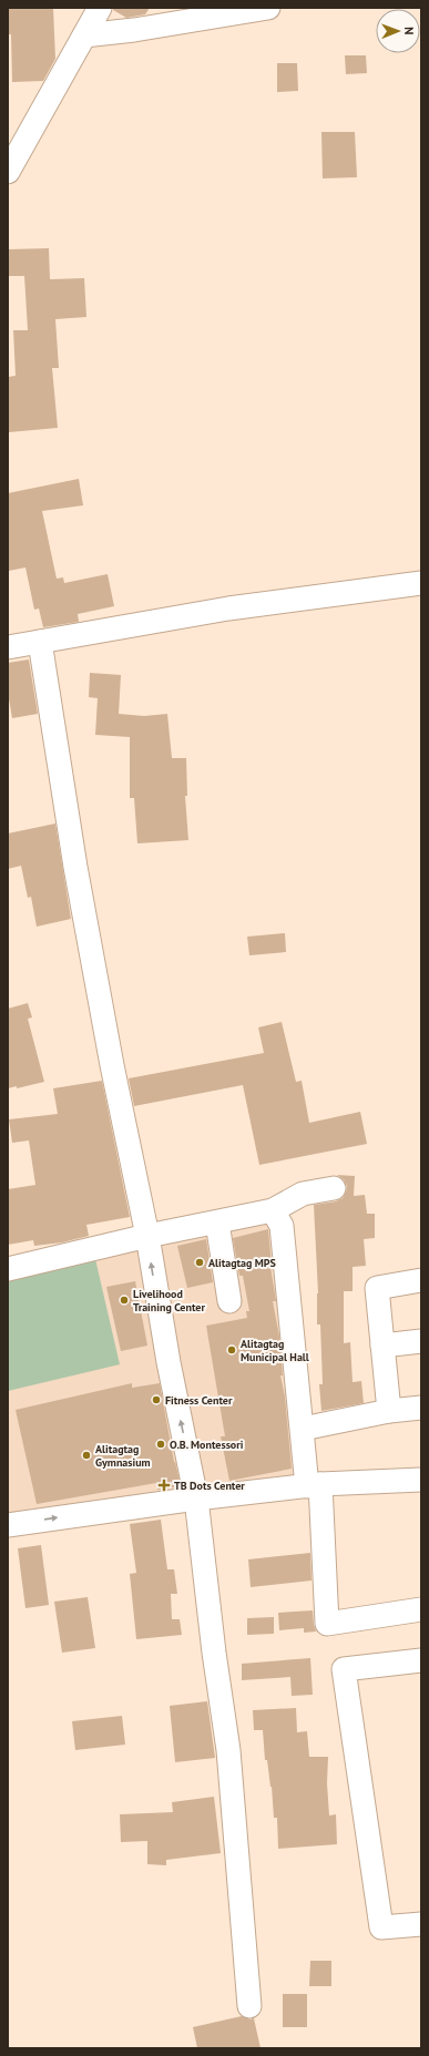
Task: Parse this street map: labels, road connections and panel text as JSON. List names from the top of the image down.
{
  "places": {
    "other": [
      "Alitagtag MPS",
      "Livelihood Training Center",
      "Alitagtag Municipal Hall",
      "Fitness Center",
      "O.B. Montessori",
      "Alitagtag Gymnasium"
    ],
    "health": ["TB Dots Center"]
  },
  "north": "right"
}
